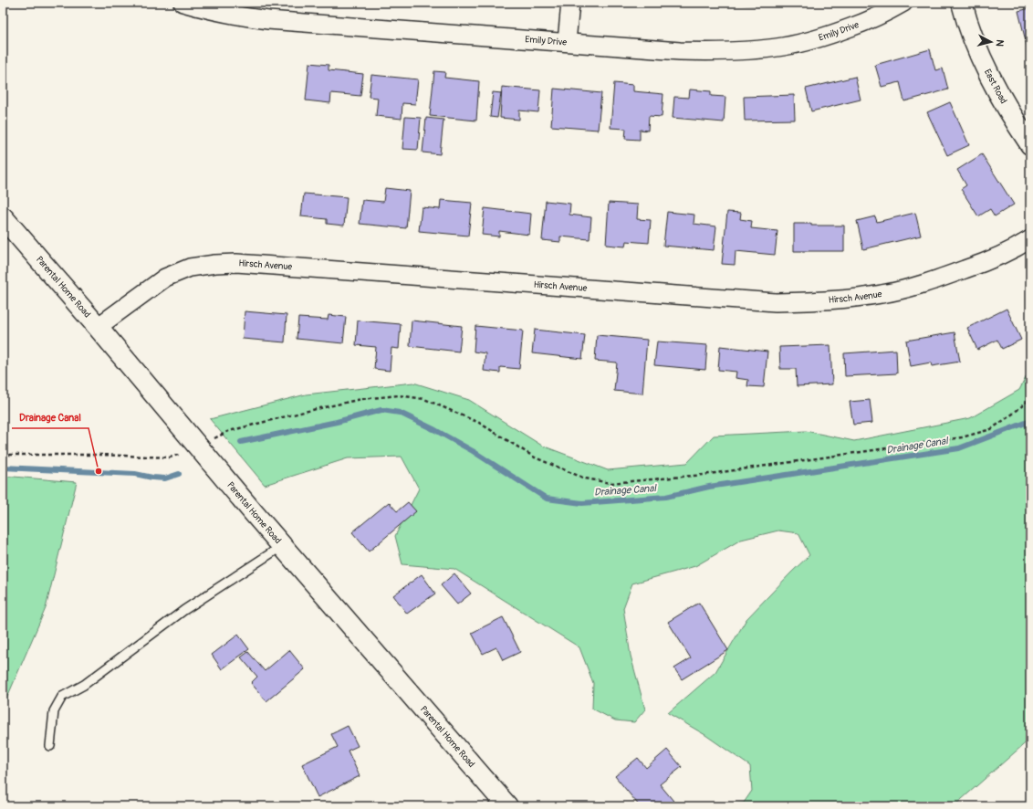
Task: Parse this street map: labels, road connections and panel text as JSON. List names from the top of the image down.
{
  "streets": {
    "street": [
      "Emily Drive",
      "East Road",
      "Hirsch Avenue",
      "Parental Home Road"
    ]
  },
  "crossings": [
    ["Hirsch Avenue", "Parental Home Road"]
  ],
  "water": ["Drainage Canal"],
  "places": ["Drainage Canal"],
  "north": "right"
}
